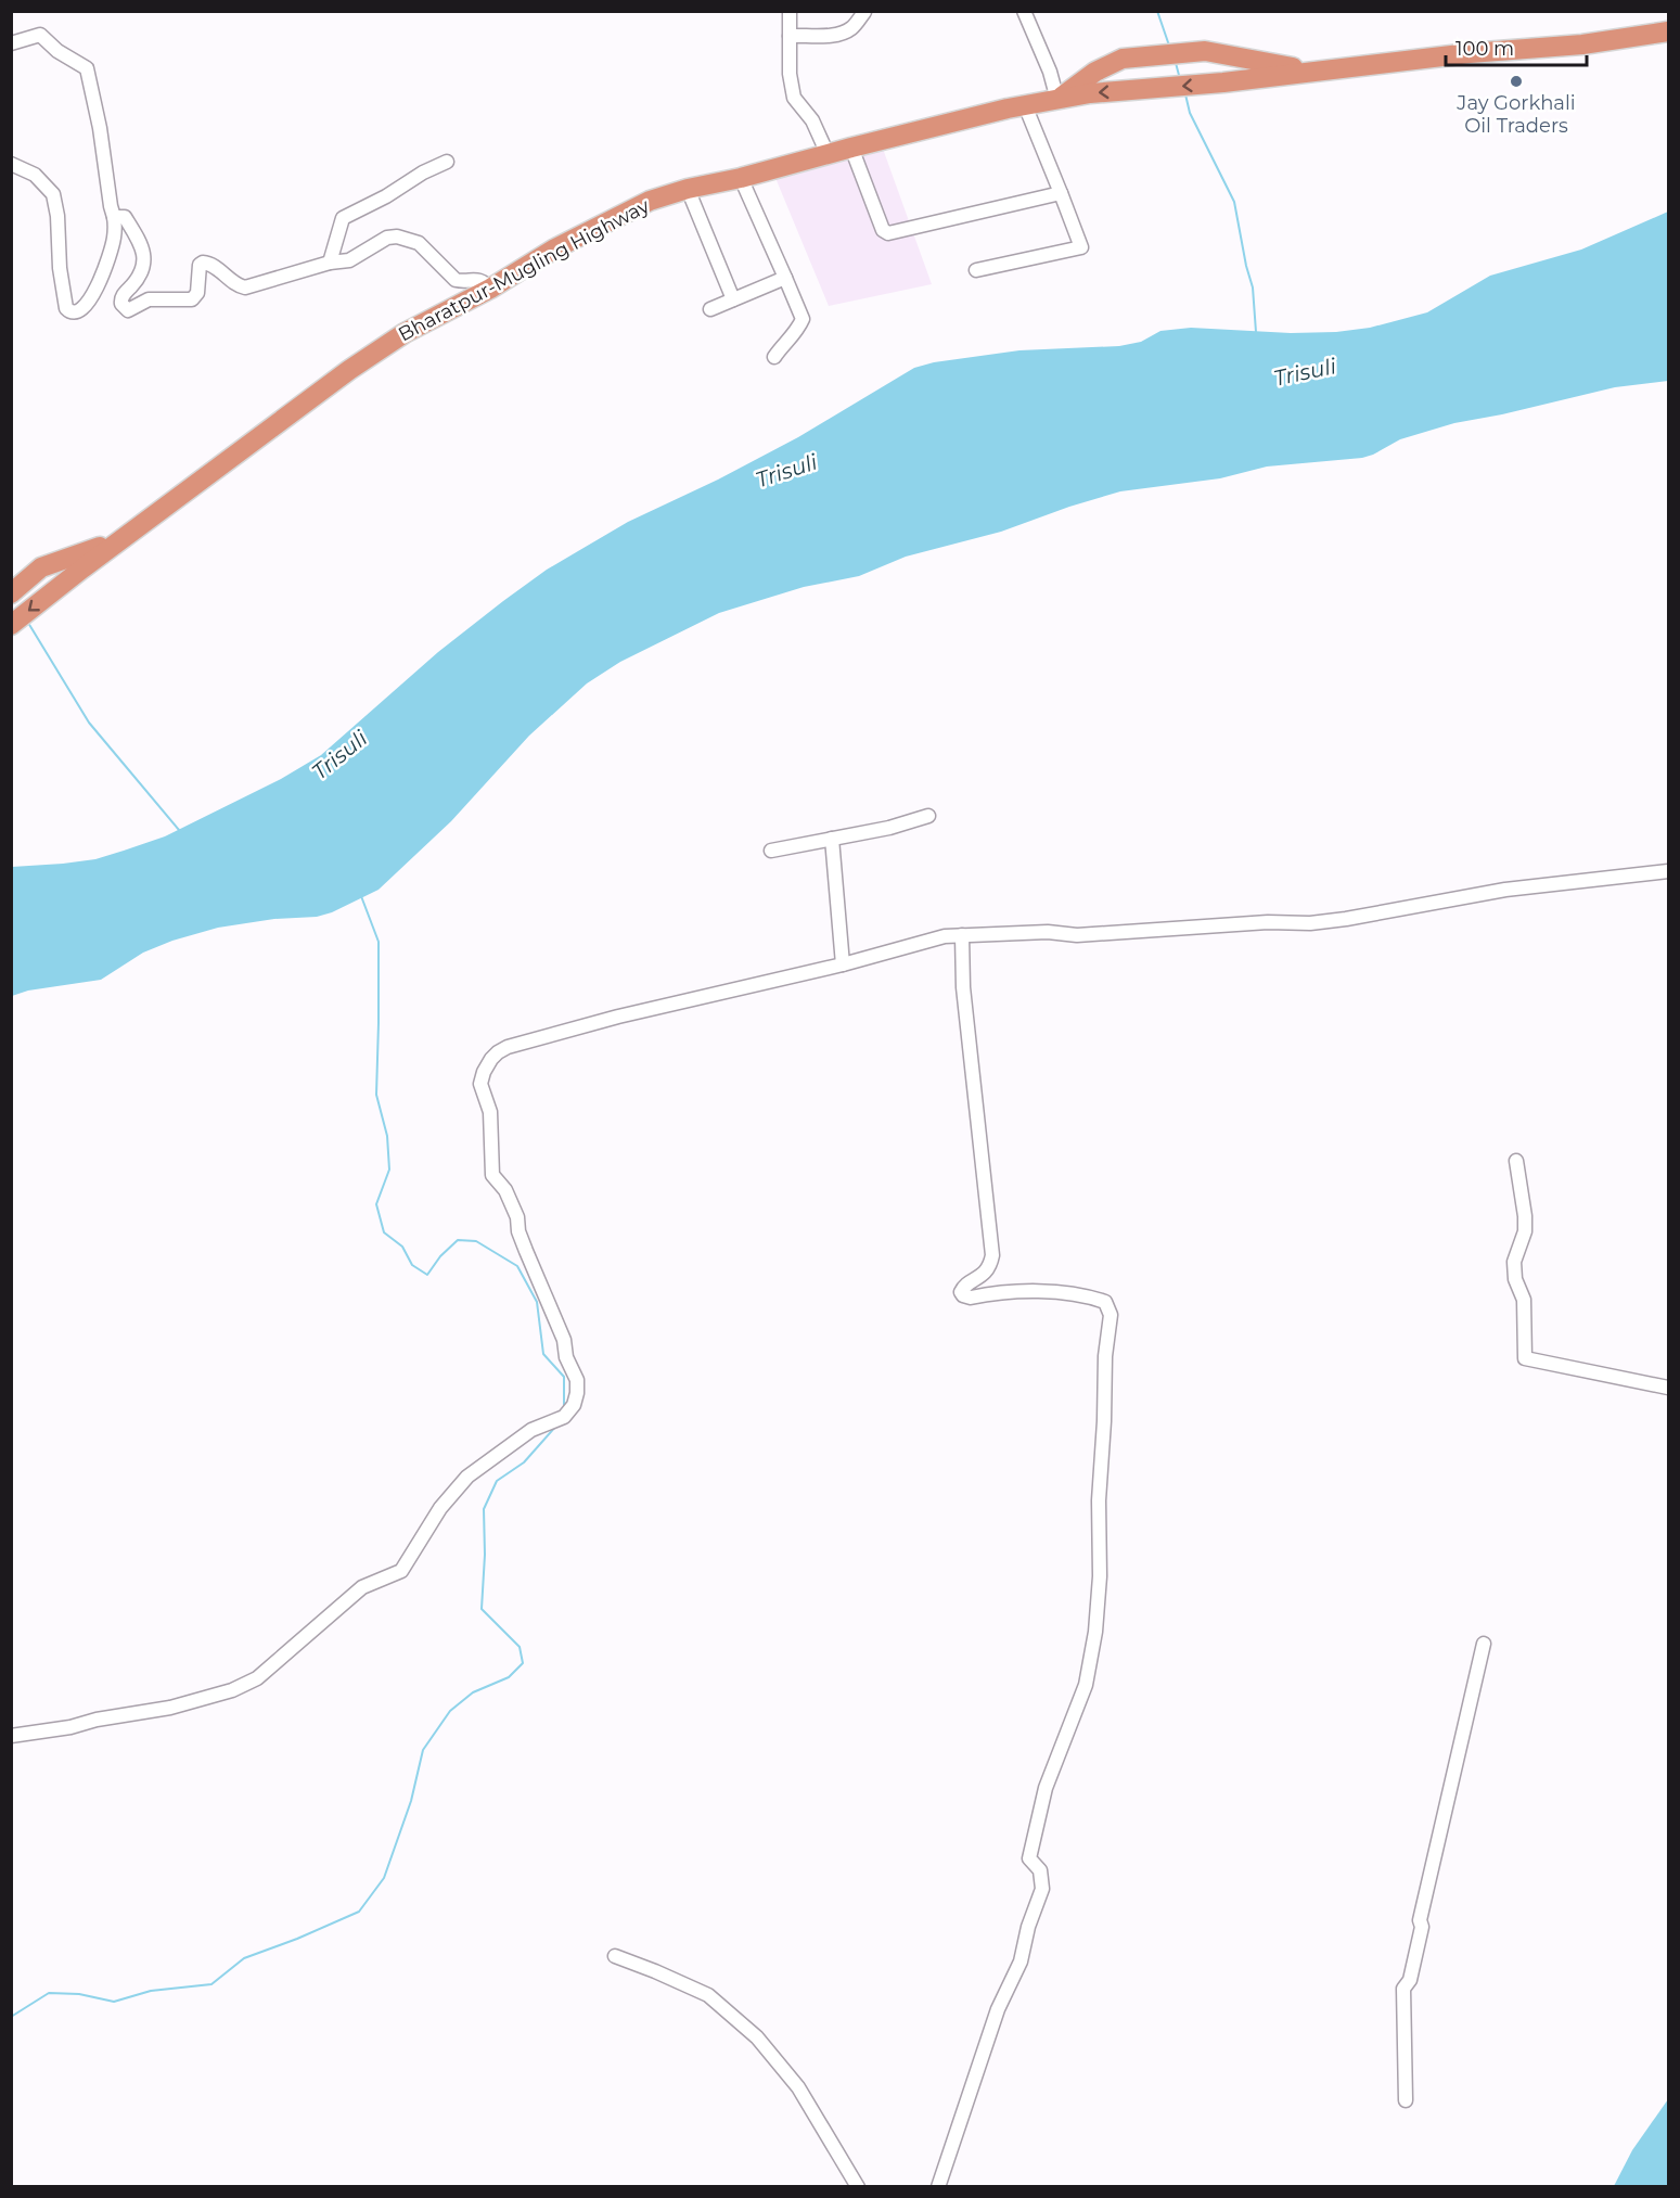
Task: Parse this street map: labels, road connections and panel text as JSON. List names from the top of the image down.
{
  "streets": {
    "highway": ["Bharatpur-Mugling Highway"]
  },
  "water": ["Trisuli"],
  "places": ["Jay Gorkhali Oil Traders"],
  "scale_bar": "100 m"
}
